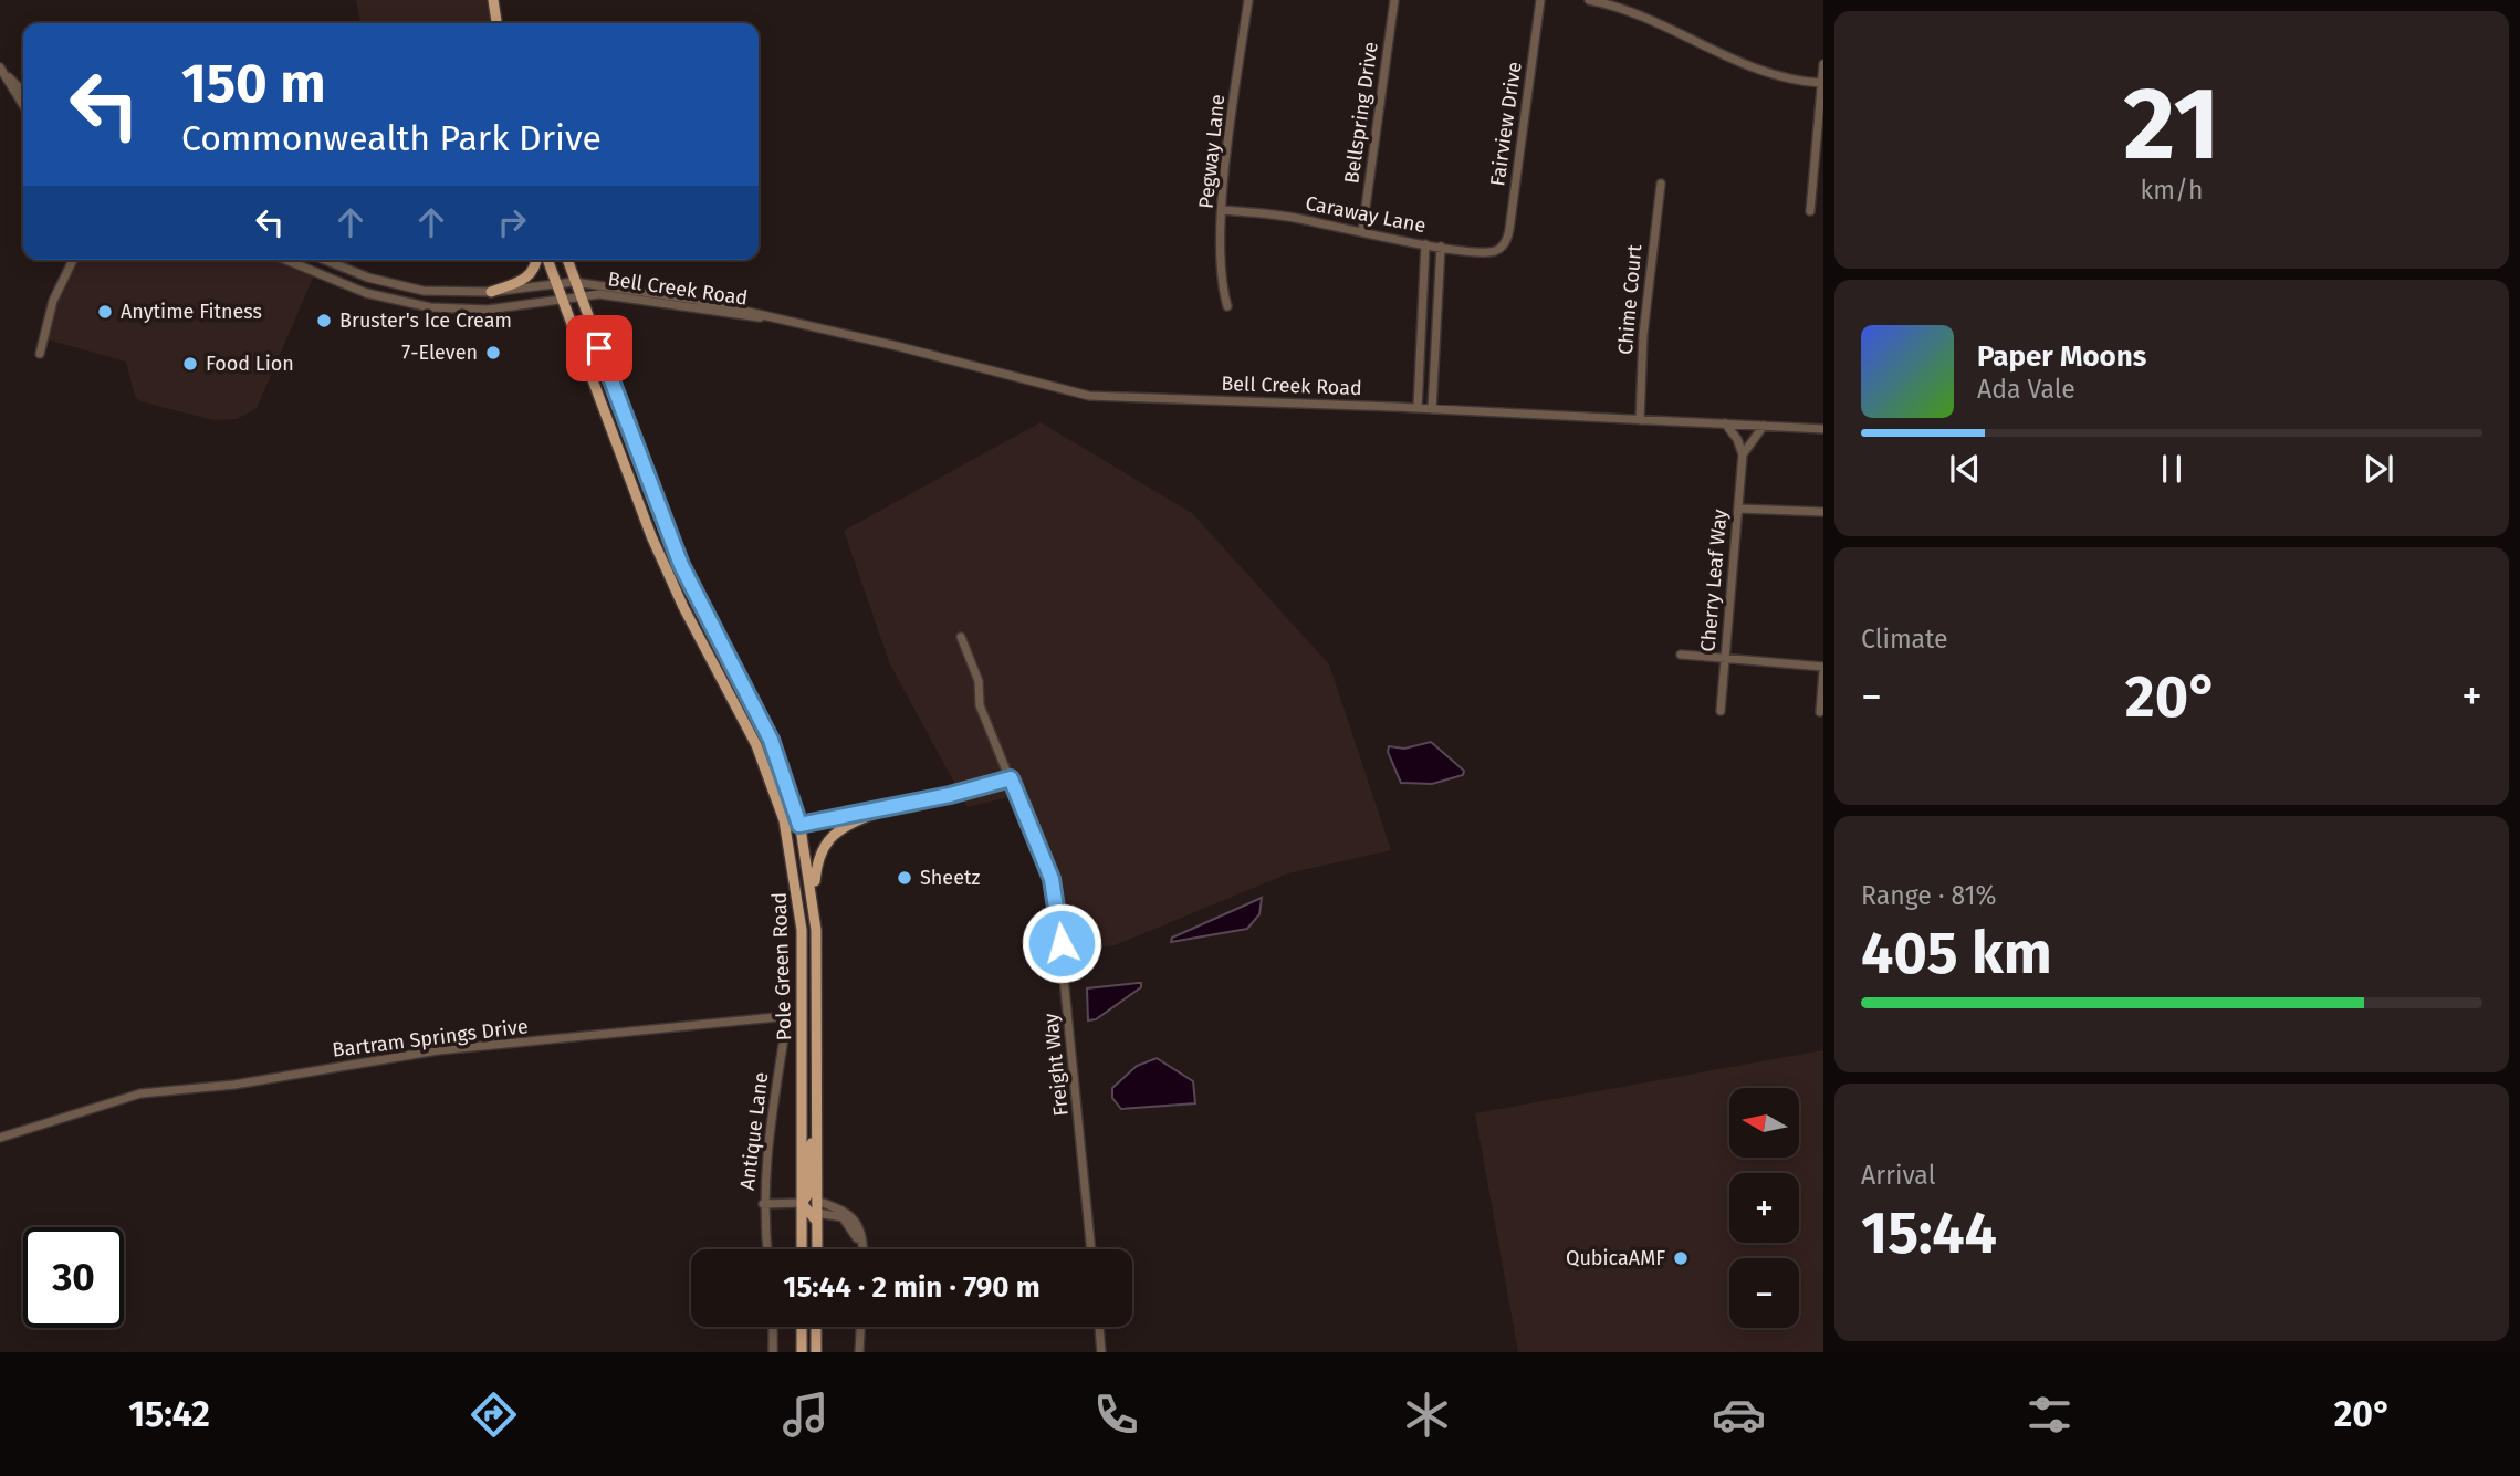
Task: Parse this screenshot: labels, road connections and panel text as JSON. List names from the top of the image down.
{
  "streets": {
    "main road": ["Pole Green Road"],
    "street": [
      "Bellspring Drive",
      "Fairview Drive",
      "Pegway Lane",
      "Caraway Lane",
      "Bell Creek Road",
      "Chime Court",
      "Cherry Leaf Way",
      "Bartram Springs Drive",
      "Freight Way",
      "Antique Lane"
    ]
  },
  "crossings": [
    ["Bellspring Drive", "Caraway Lane"],
    ["Fairview Drive", "Caraway Lane"],
    ["Pegway Lane", "Caraway Lane"],
    ["Bell Creek Road", "Chime Court"],
    ["Bell Creek Road", "Pole Green Road"],
    ["Pole Green Road", "Antique Lane"],
    ["Bartram Springs Drive", "Antique Lane"]
  ],
  "places": [
    "Anytime Fitness",
    "Bruster's Ice Cream",
    "7-Eleven",
    "Food Lion",
    "Sheetz",
    "QubicaAMF"
  ],
  "north": "left",
  "page": {
    "tile": [
      ["21", "km/h"],
      "Climate",
      ["Range · 81%", "405 km"],
      ["Arrival", "15:44"]
    ],
    "turn": ["150 m", "Commonwealth Park Drive"],
    "song": ["Paper Moons", "Ada Vale"],
    "heat": ["−", "20°", "+"],
    "map_buttons": ["+", "−"],
    "limit": "30",
    "trip": "15:44 · 2 min · 790 m",
    "tabs": ["15:42", "20°"]
  }
}
